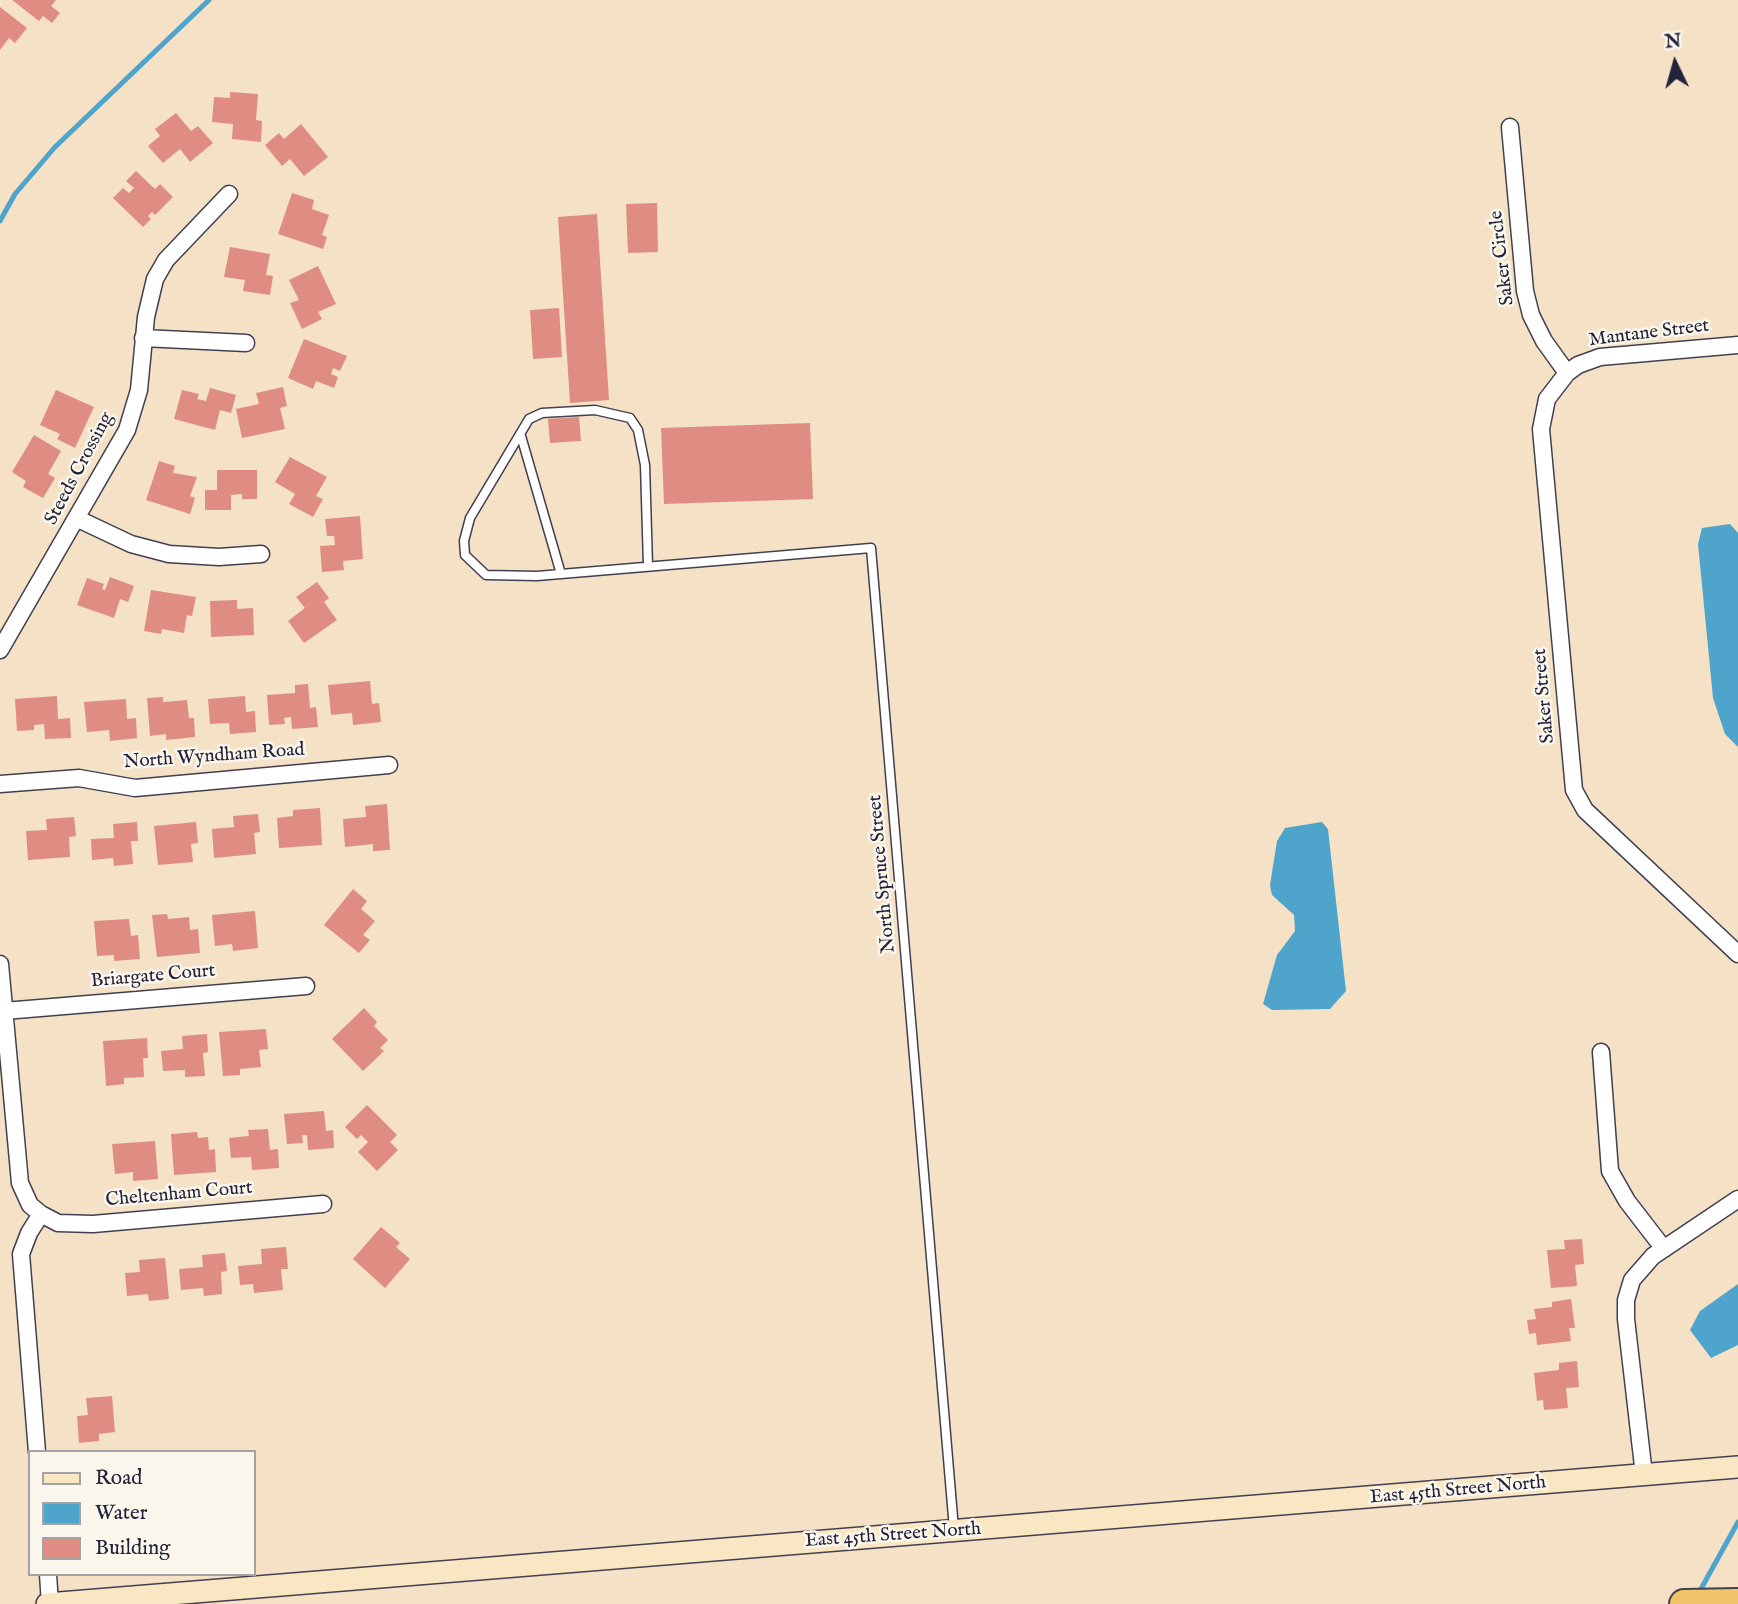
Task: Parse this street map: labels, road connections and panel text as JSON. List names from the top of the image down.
{
  "streets": {
    "street": [
      "Saker Circle",
      "Mantane Street",
      "Steeds Crossing",
      "Saker Street",
      "North Wyndham Road",
      "Briargate Court",
      "Cheltenham Court",
      "East 45th Street North"
    ],
    "lane": ["North Spruce Street"]
  },
  "crossings": [
    ["Saker Circle", "Mantane Street"],
    ["Saker Circle", "Saker Street"],
    ["Mantane Street", "Saker Street"],
    ["North Spruce Street", "East 45th Street North"]
  ],
  "legend": ["Road", "Water", "Building"],
  "north": "top"
}
